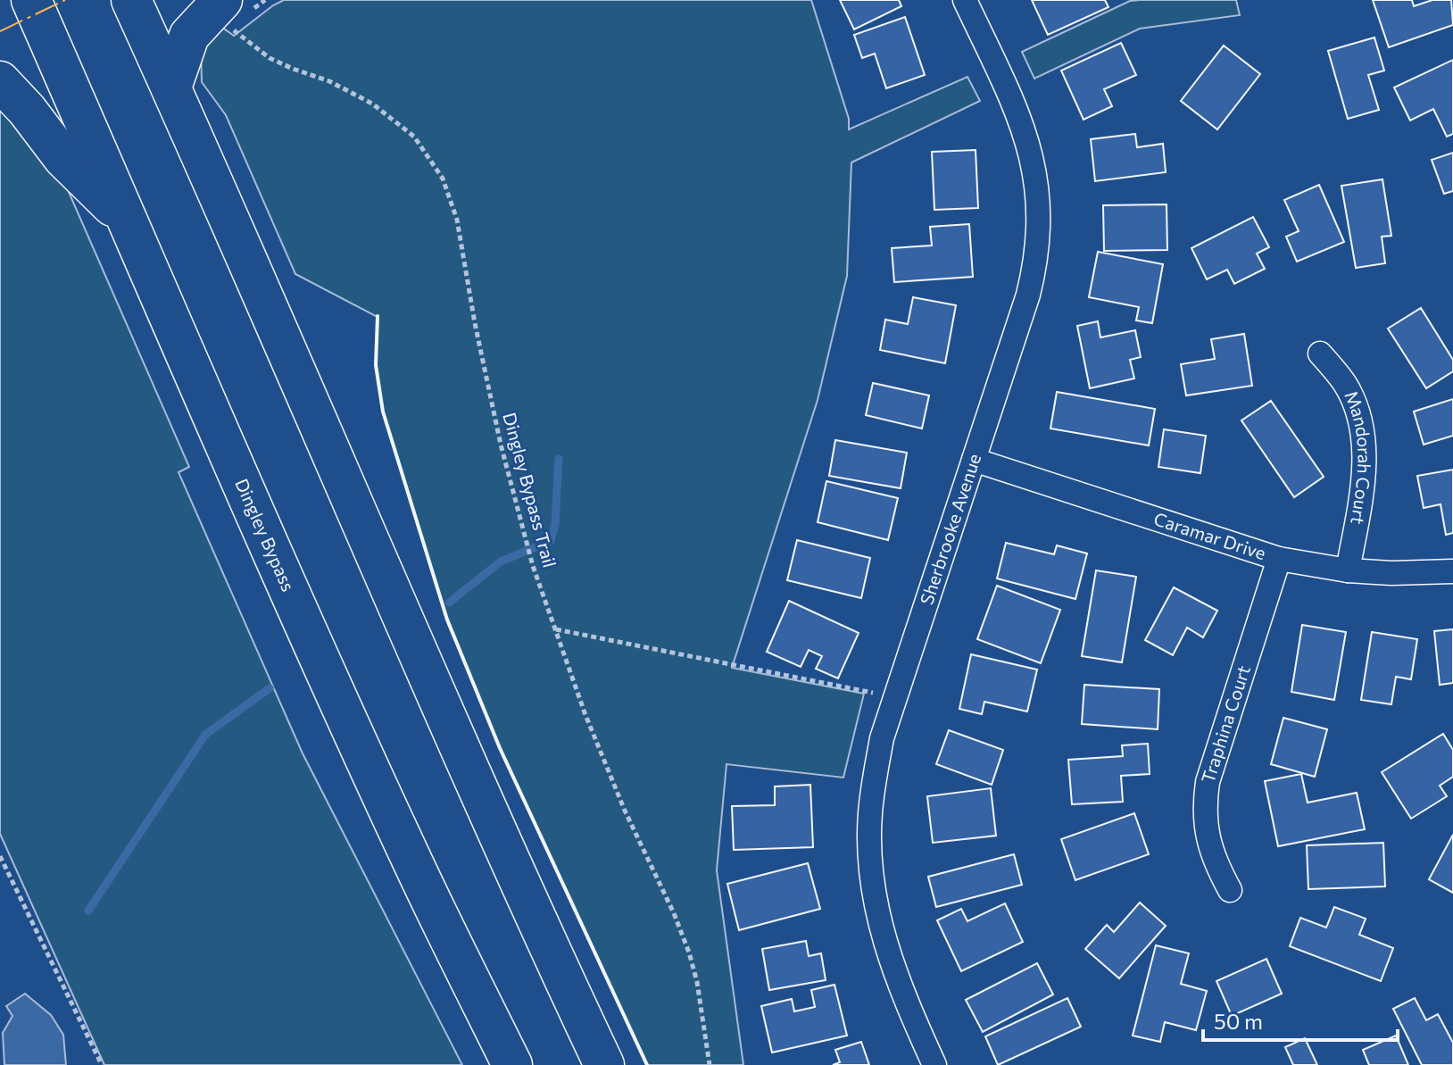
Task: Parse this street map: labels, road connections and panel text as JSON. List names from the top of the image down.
{
  "streets": {
    "highway": ["Dingley Bypass"],
    "street": [
      "Mandorah Court",
      "Sherbrooke Avenue",
      "Caramar Drive",
      "Traphina Court"
    ],
    "path": ["Dingley Bypass Trail"]
  },
  "crossings": [
    ["Mandorah Court", "Caramar Drive"],
    ["Sherbrooke Avenue", "Caramar Drive"],
    ["Caramar Drive", "Traphina Court"]
  ],
  "scale_bar": "50 m"
}
